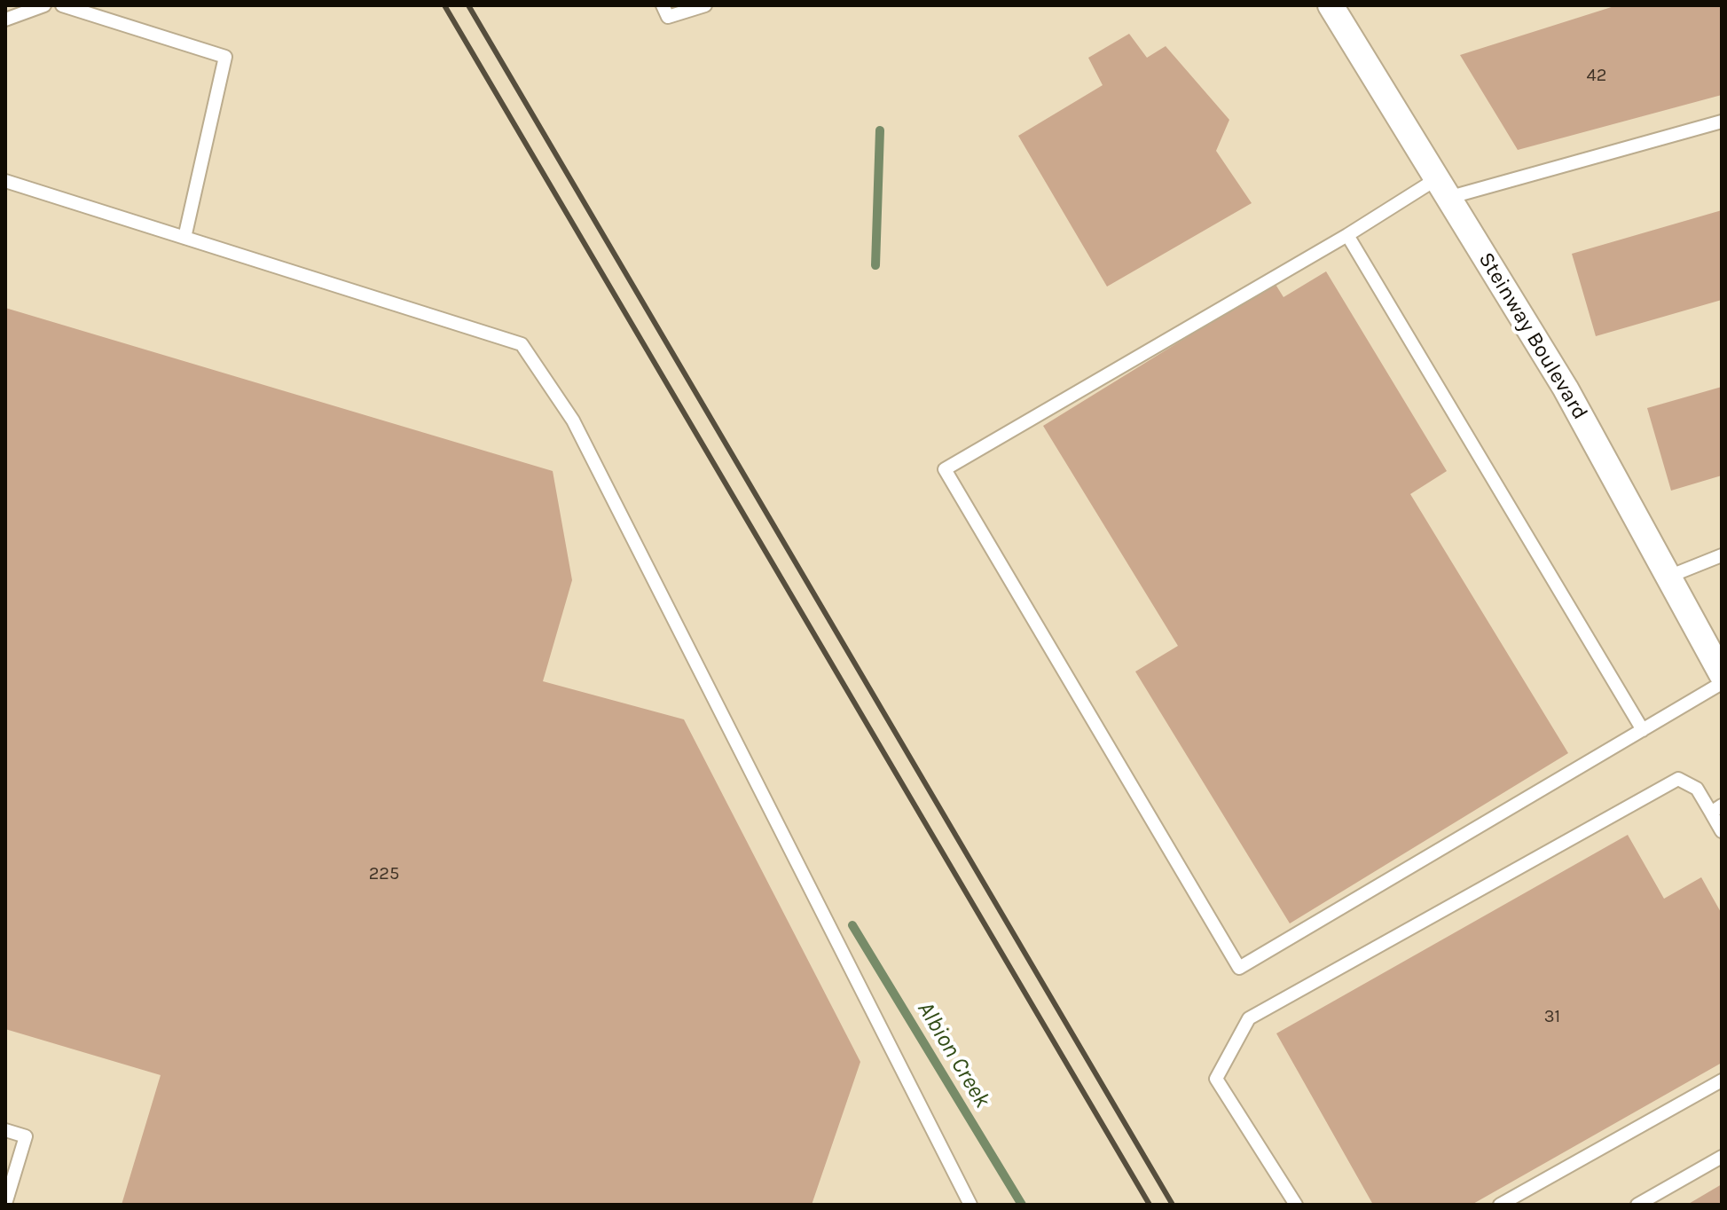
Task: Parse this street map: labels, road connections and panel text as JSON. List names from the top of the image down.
{
  "streets": {
    "street": ["Steinway Boulevard"]
  },
  "water": ["Albion Creek"],
  "house_numbers": ["42", "225", "31"]
}
